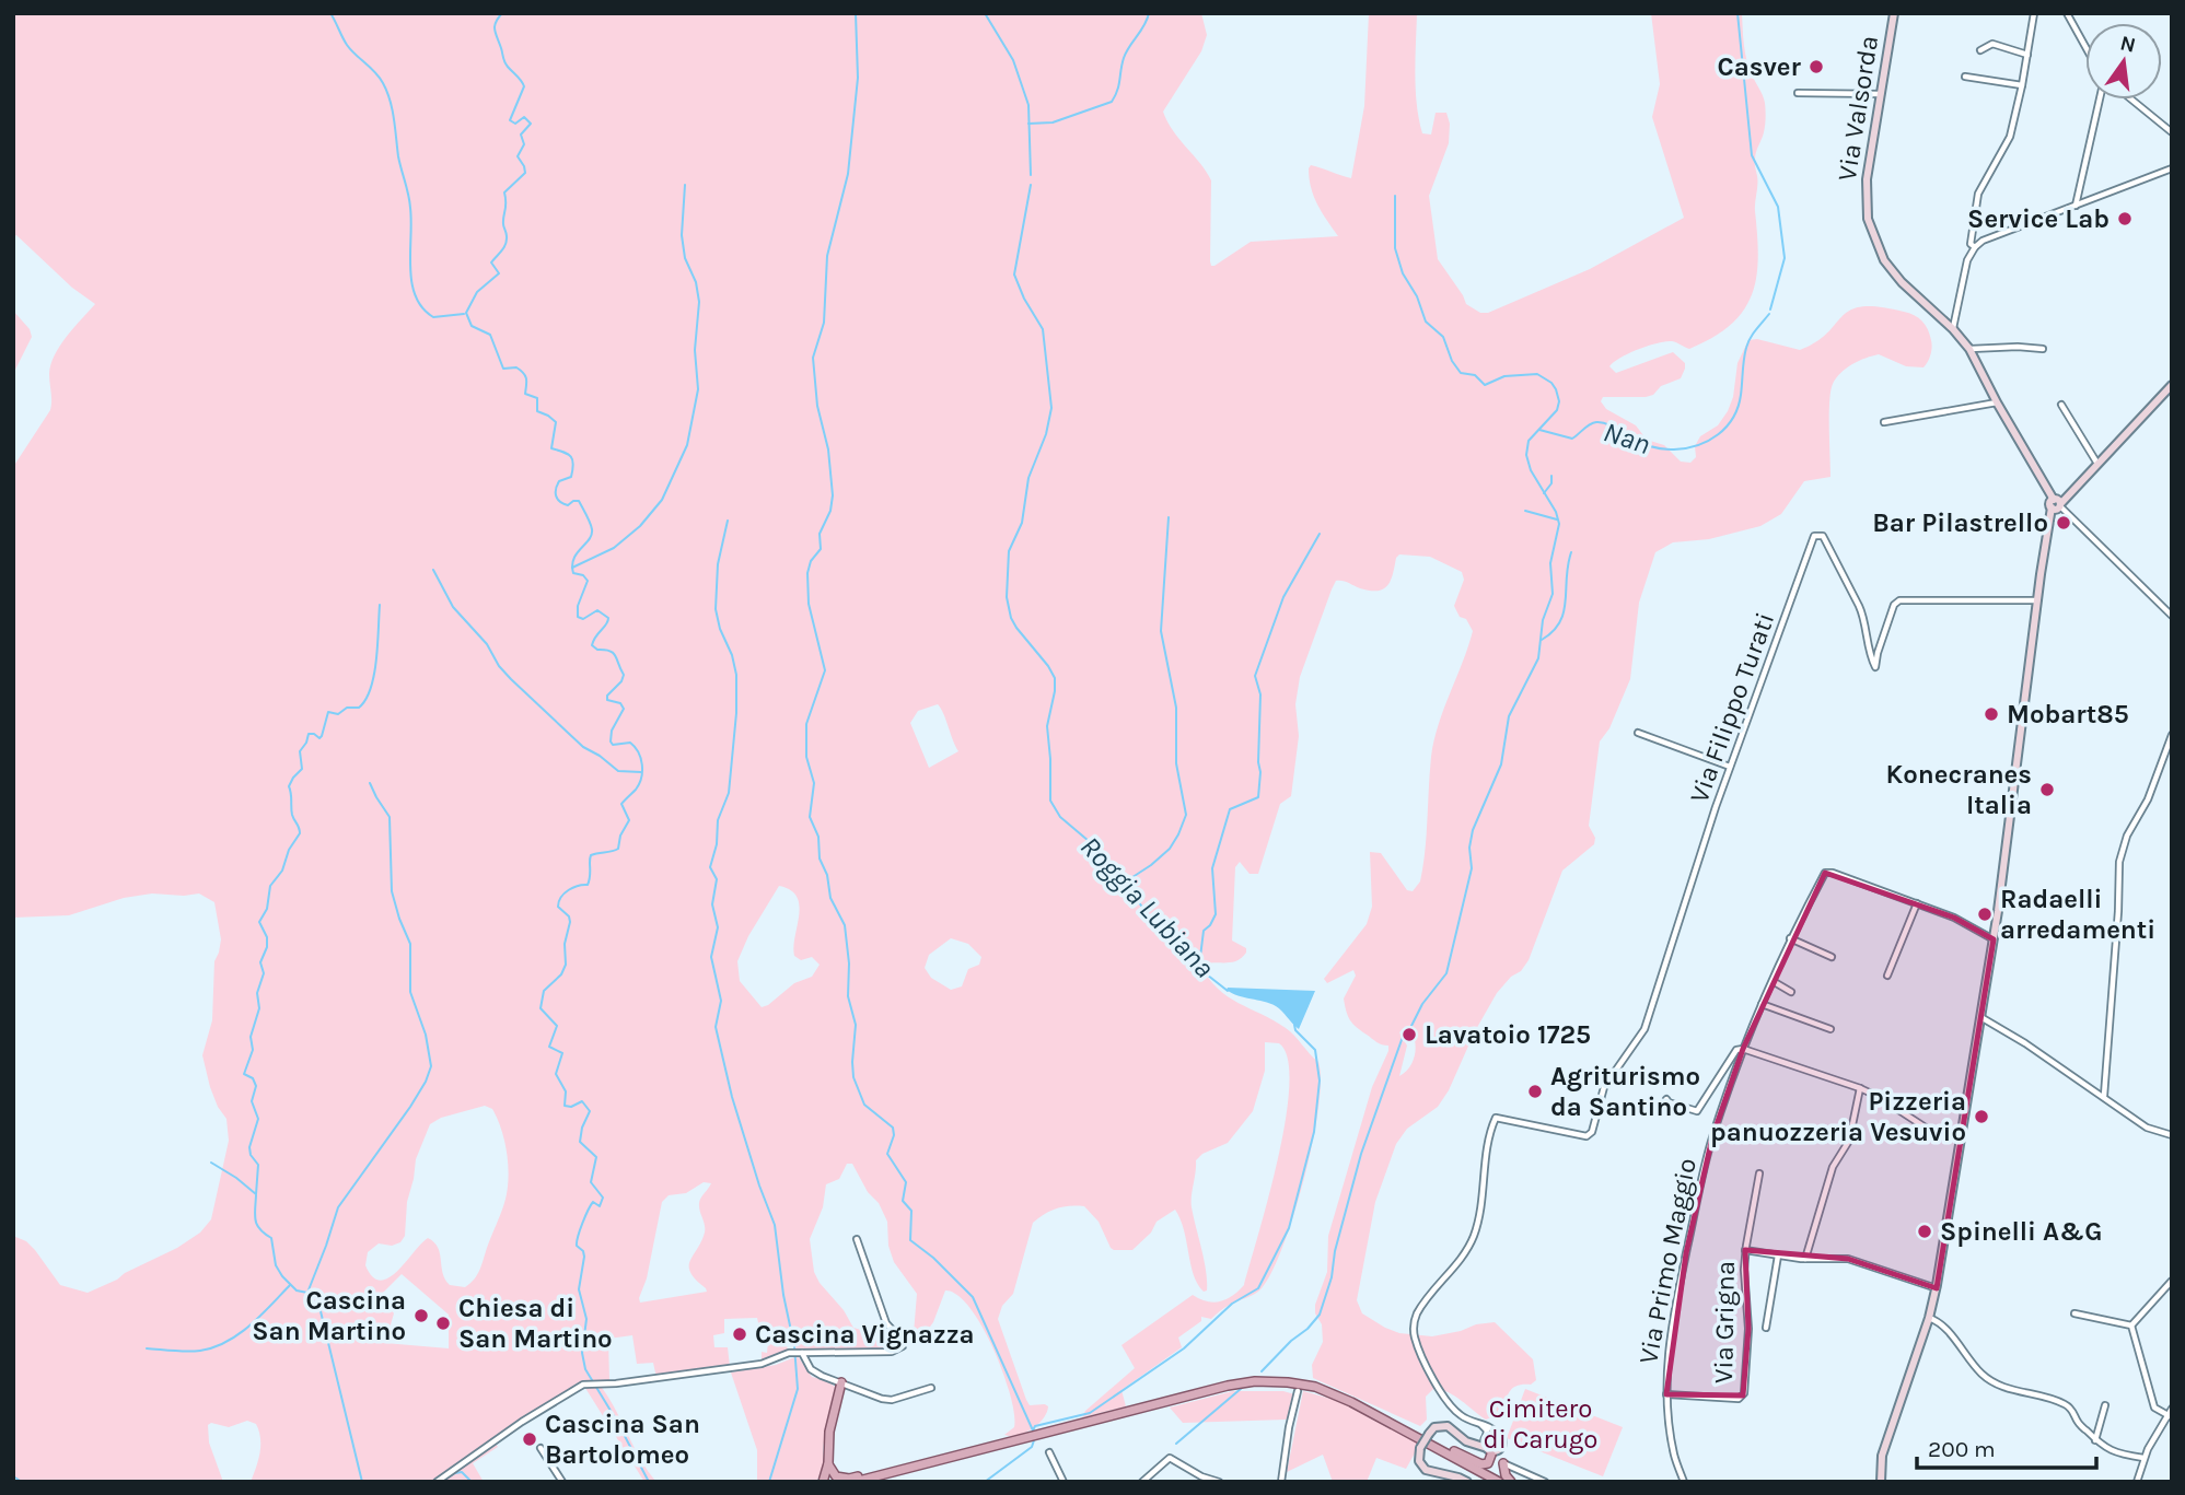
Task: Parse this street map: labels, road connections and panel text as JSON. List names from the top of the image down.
{
  "streets": {
    "street": [
      "Via Valsorda",
      "Via Filippo Turati",
      "Via Primo Maggio",
      "Via Grigna"
    ]
  },
  "crossings": [
    ["Via Primo Maggio", "Via Grigna"]
  ],
  "water": ["Nan", "Roggia Lubiana"],
  "parks": ["Cimitero di Carugo"],
  "places": [
    "Casver",
    "Service Lab",
    "Bar Pilastrello",
    "Mobart85",
    "Konecranes Italia",
    "Radaelli arredamenti",
    "Lavatoio 1725",
    "Agriturismo da Santino",
    "Pizzeria panuozzeria Vesuvio",
    "Spinelli A&G",
    "Cascina San Martino",
    "Chiesa di San Martino",
    "Cascina Vignazza",
    "Cascina San Bartolomeo"
  ],
  "scale_bar": "200 m",
  "north": "top"
}
